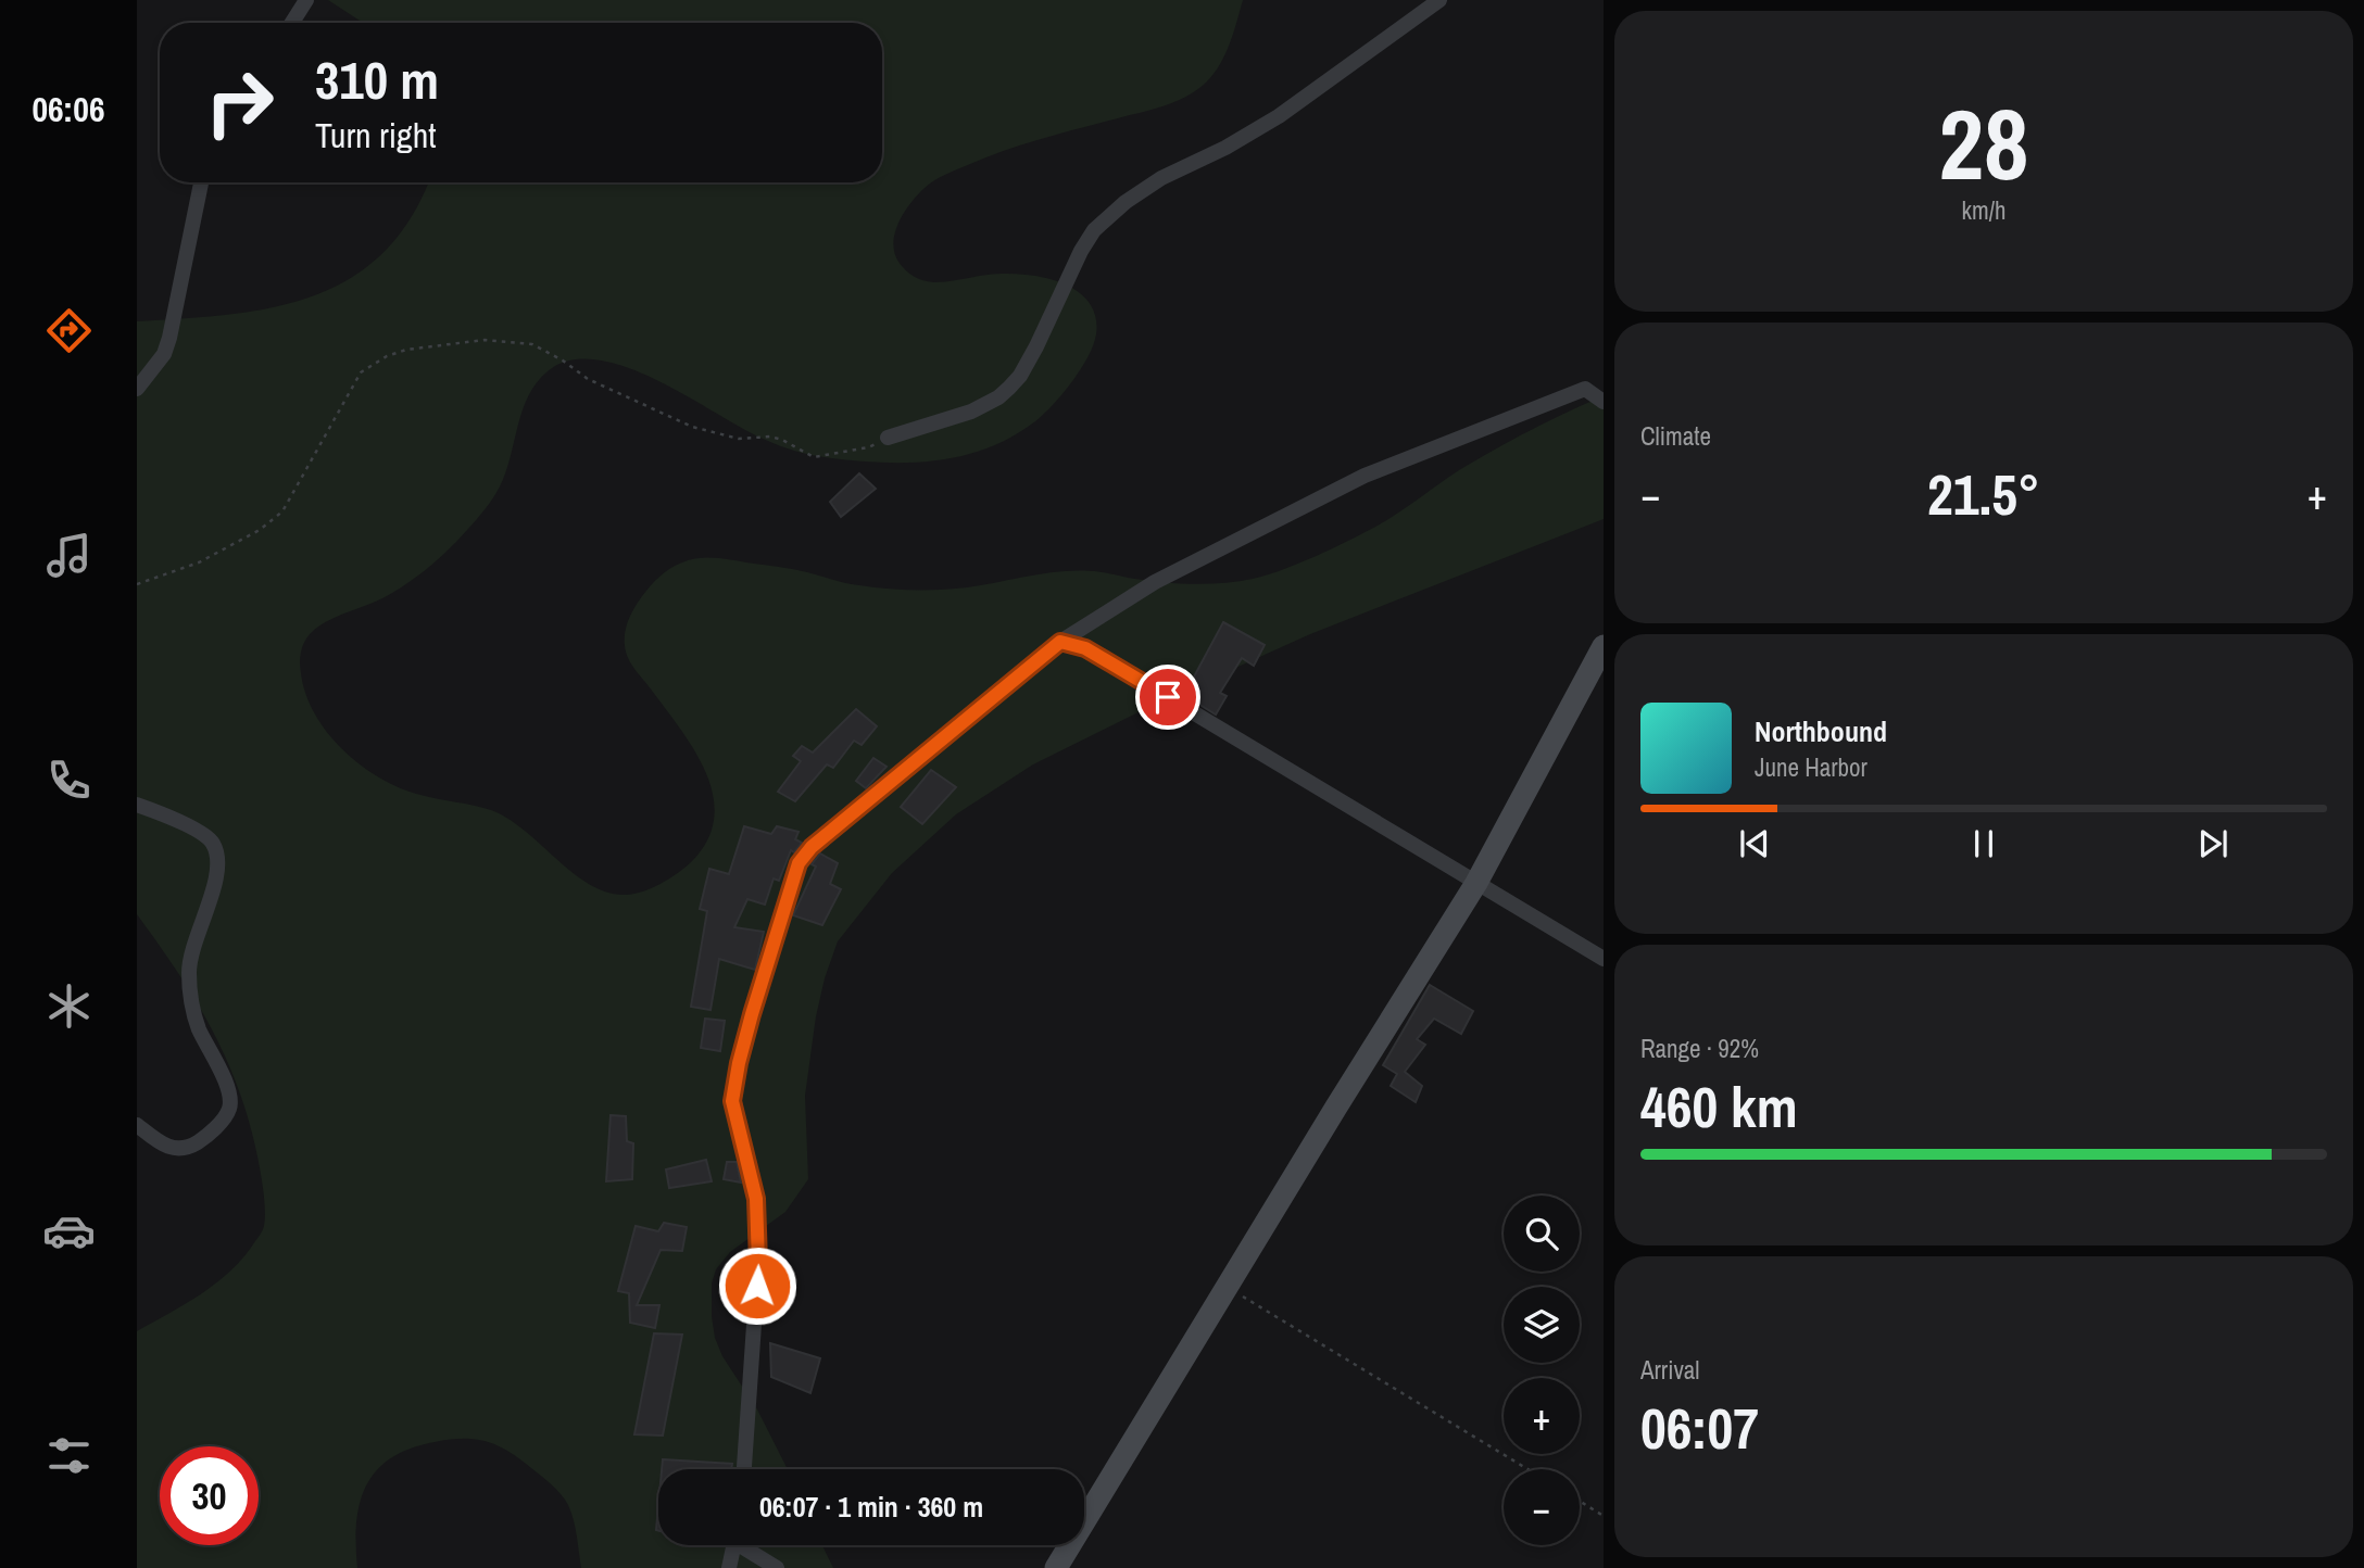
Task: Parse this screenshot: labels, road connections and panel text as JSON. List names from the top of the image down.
{
  "page": {
    "tabs": "06:06",
    "tile": [
      ["28", "km/h"],
      "Climate",
      ["Range · 92%", "460 km"],
      ["Arrival", "06:07"]
    ],
    "turn": ["310 m", "Turn right"],
    "heat": ["−", "21.5°", "+"],
    "song": ["Northbound", "June Harbor"],
    "map_buttons": ["+", "−"],
    "limit": "30",
    "trip": "06:07 · 1 min · 360 m"
  }
}
